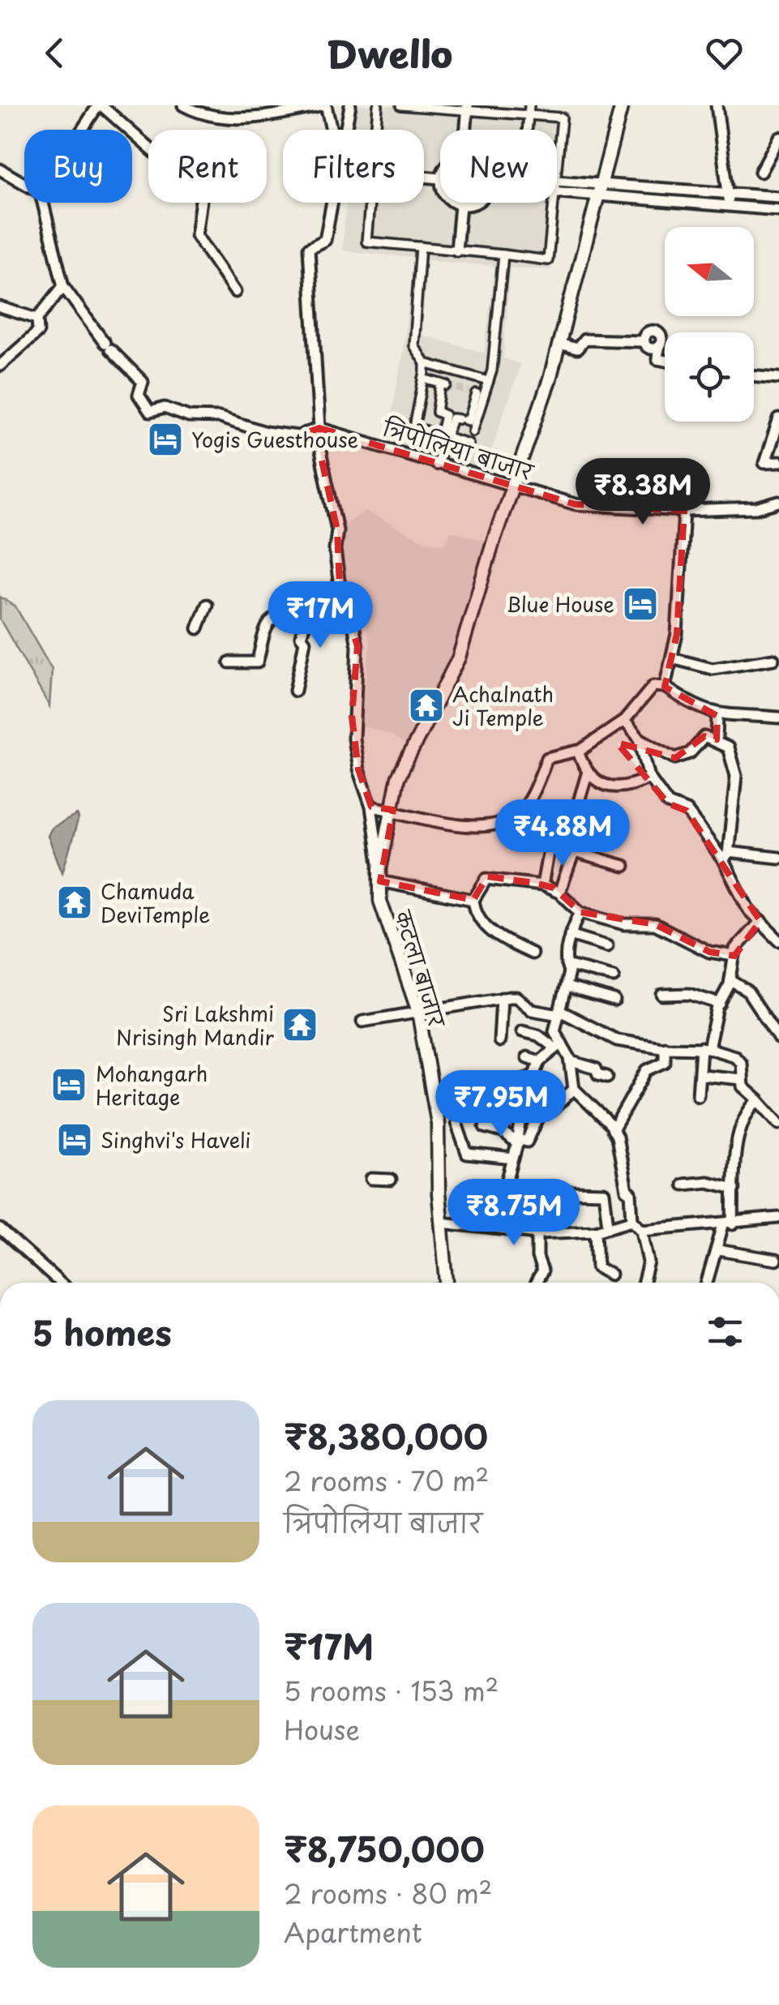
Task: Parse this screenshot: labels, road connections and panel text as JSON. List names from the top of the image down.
{
  "streets": {
    "street": ["त्रिपोलिया बाजार", "कटला बाजार"]
  },
  "crossings": [
    ["त्रिपोलिया बाजार", "कटला बाजार"]
  ],
  "places": {
    "hotel": [
      "Yogis Guesthouse",
      "Blue House",
      "Mohangarh Heritage",
      "Singhvi's Haveli"
    ],
    "temple": ["Achalnath Ji Temple", "Chamuda DeviTemple", "Sri Lakshmi Nrisingh Mandir"]
  },
  "north": "left",
  "page": {
    "header": "Dwello",
    "chip": [
      "Buy",
      "Rent",
      "Filters",
      "New"
    ],
    "price": [
      "₹8.38M",
      "₹17M",
      "₹4.88M",
      "₹7.95M",
      "₹8.75M"
    ],
    "heading": "5 homes",
    "list": [
      {
        "name": "₹8,380,000",
        "note": "2 rooms · 70 m² · त्रिपोलिया बाजार"
      },
      {
        "name": "₹17M",
        "note": "5 rooms · 153 m² · House"
      },
      {
        "name": "₹8,750,000",
        "note": "2 rooms · 80 m² · Apartment"
      }
    ]
  }
}
